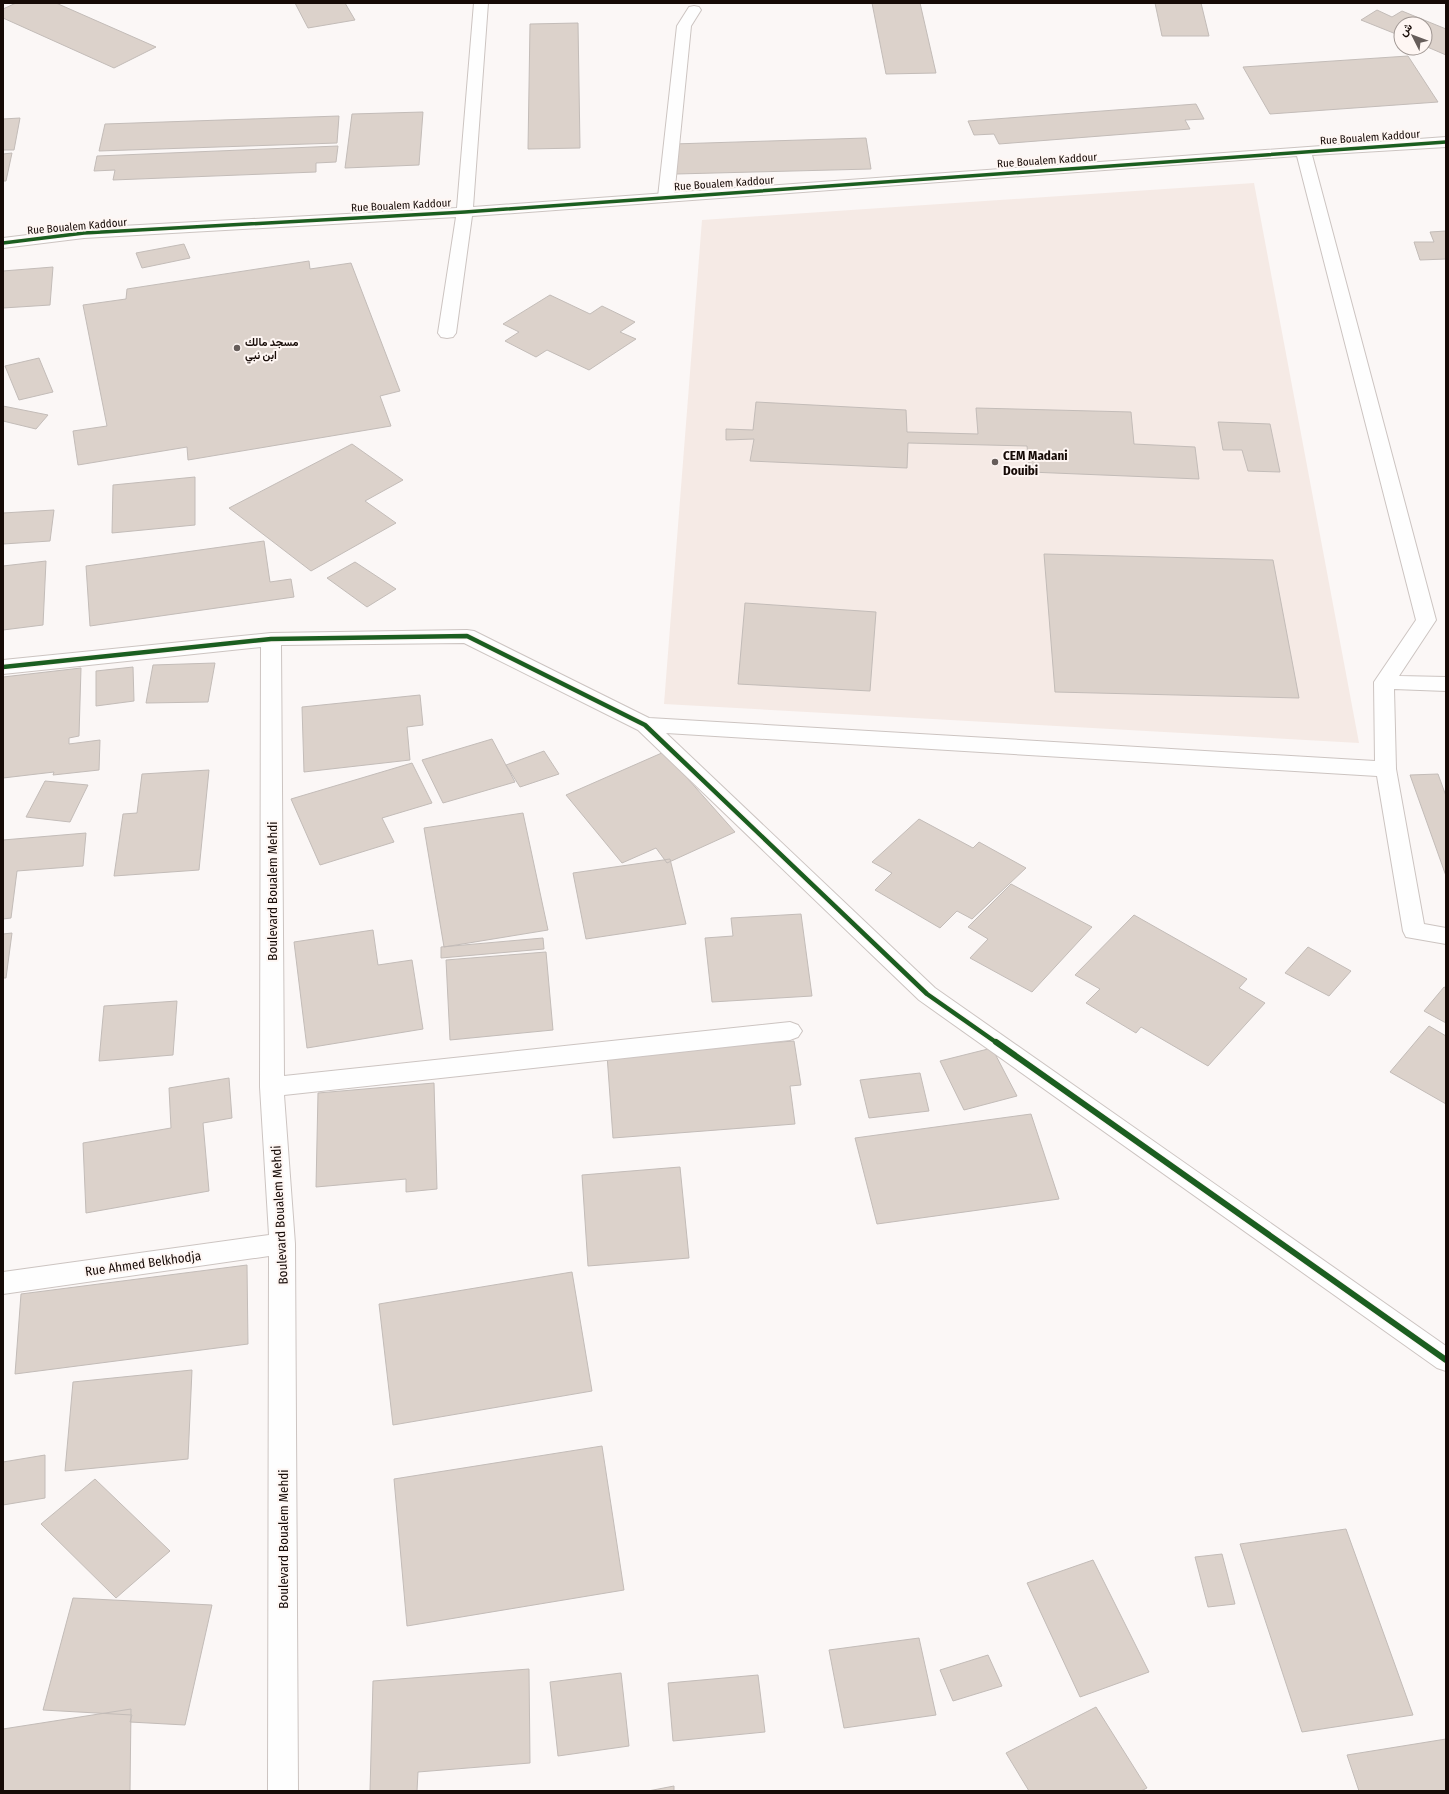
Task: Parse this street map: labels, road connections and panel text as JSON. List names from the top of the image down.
{
  "streets": {
    "street": ["Rue Boualem Kaddour", "Boulevard Boualem Mehdi", "Rue Ahmed Belkhodja"]
  },
  "crossings": [
    ["Boulevard Boualem Mehdi", "Rue Ahmed Belkhodja"]
  ],
  "places": ["مسجد مالك ابن نبي", "CEM Madani Douibi"],
  "north": "top left"
}
